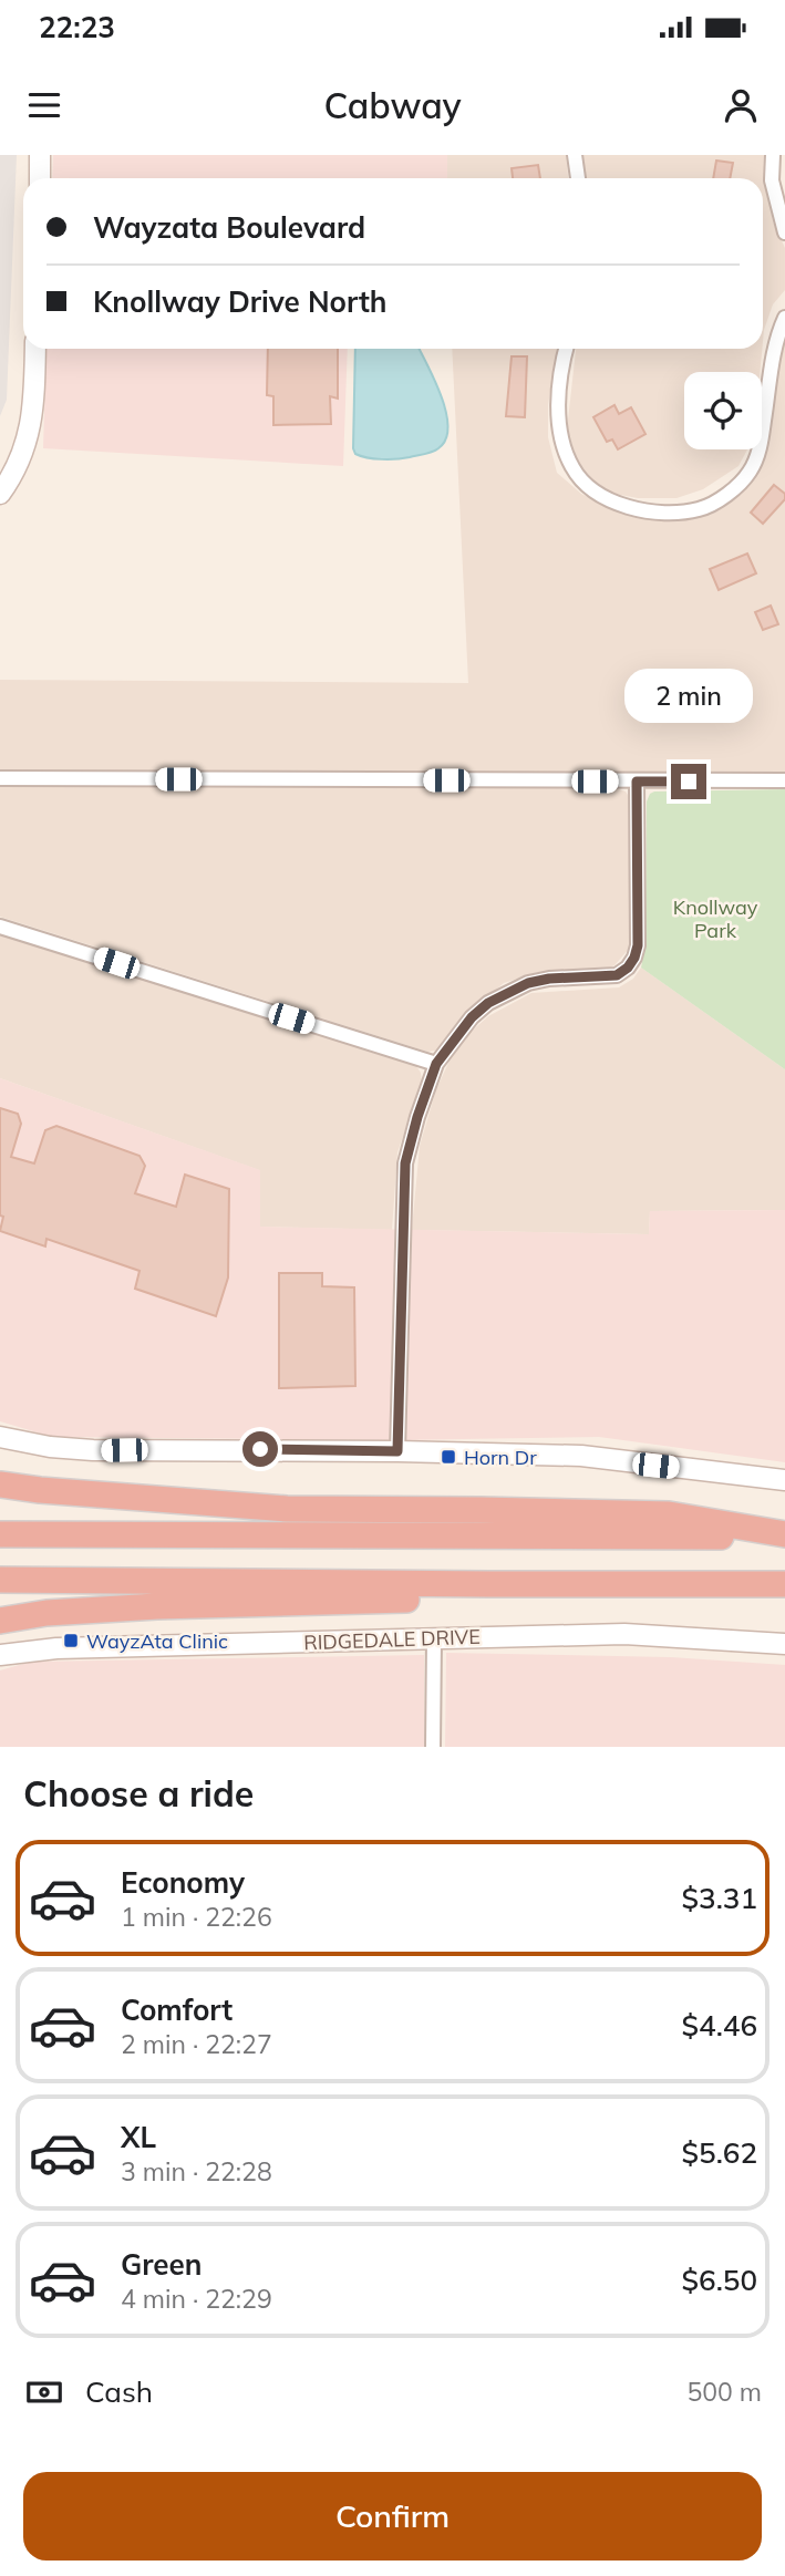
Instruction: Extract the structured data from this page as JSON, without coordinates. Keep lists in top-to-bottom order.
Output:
{
  "streets": {
    "street": ["RIDGEDALE DRIVE"]
  },
  "parks": ["Knollway Park"],
  "places": {
    "transit": ["Horn Dr", "WayzAta Clinic"]
  },
  "page": {
    "status": "22:23",
    "header": "Cabway",
    "banner": ["Wayzata Boulevard", "Knollway Drive North"],
    "bubble": "2 min",
    "heading": "Choose a ride",
    "list": [
      {
        "name": "Economy",
        "note": "1 min · 22:26",
        "value": "$3.31"
      },
      {
        "name": "Comfort",
        "note": "2 min · 22:27",
        "value": "$4.46"
      },
      {
        "name": "XL",
        "note": "3 min · 22:28",
        "value": "$5.62"
      },
      {
        "name": "Green",
        "note": "4 min · 22:29",
        "value": "$6.50"
      }
    ],
    "pay": ["Cash", "500 m"],
    "buttons": "Confirm"
  }
}
